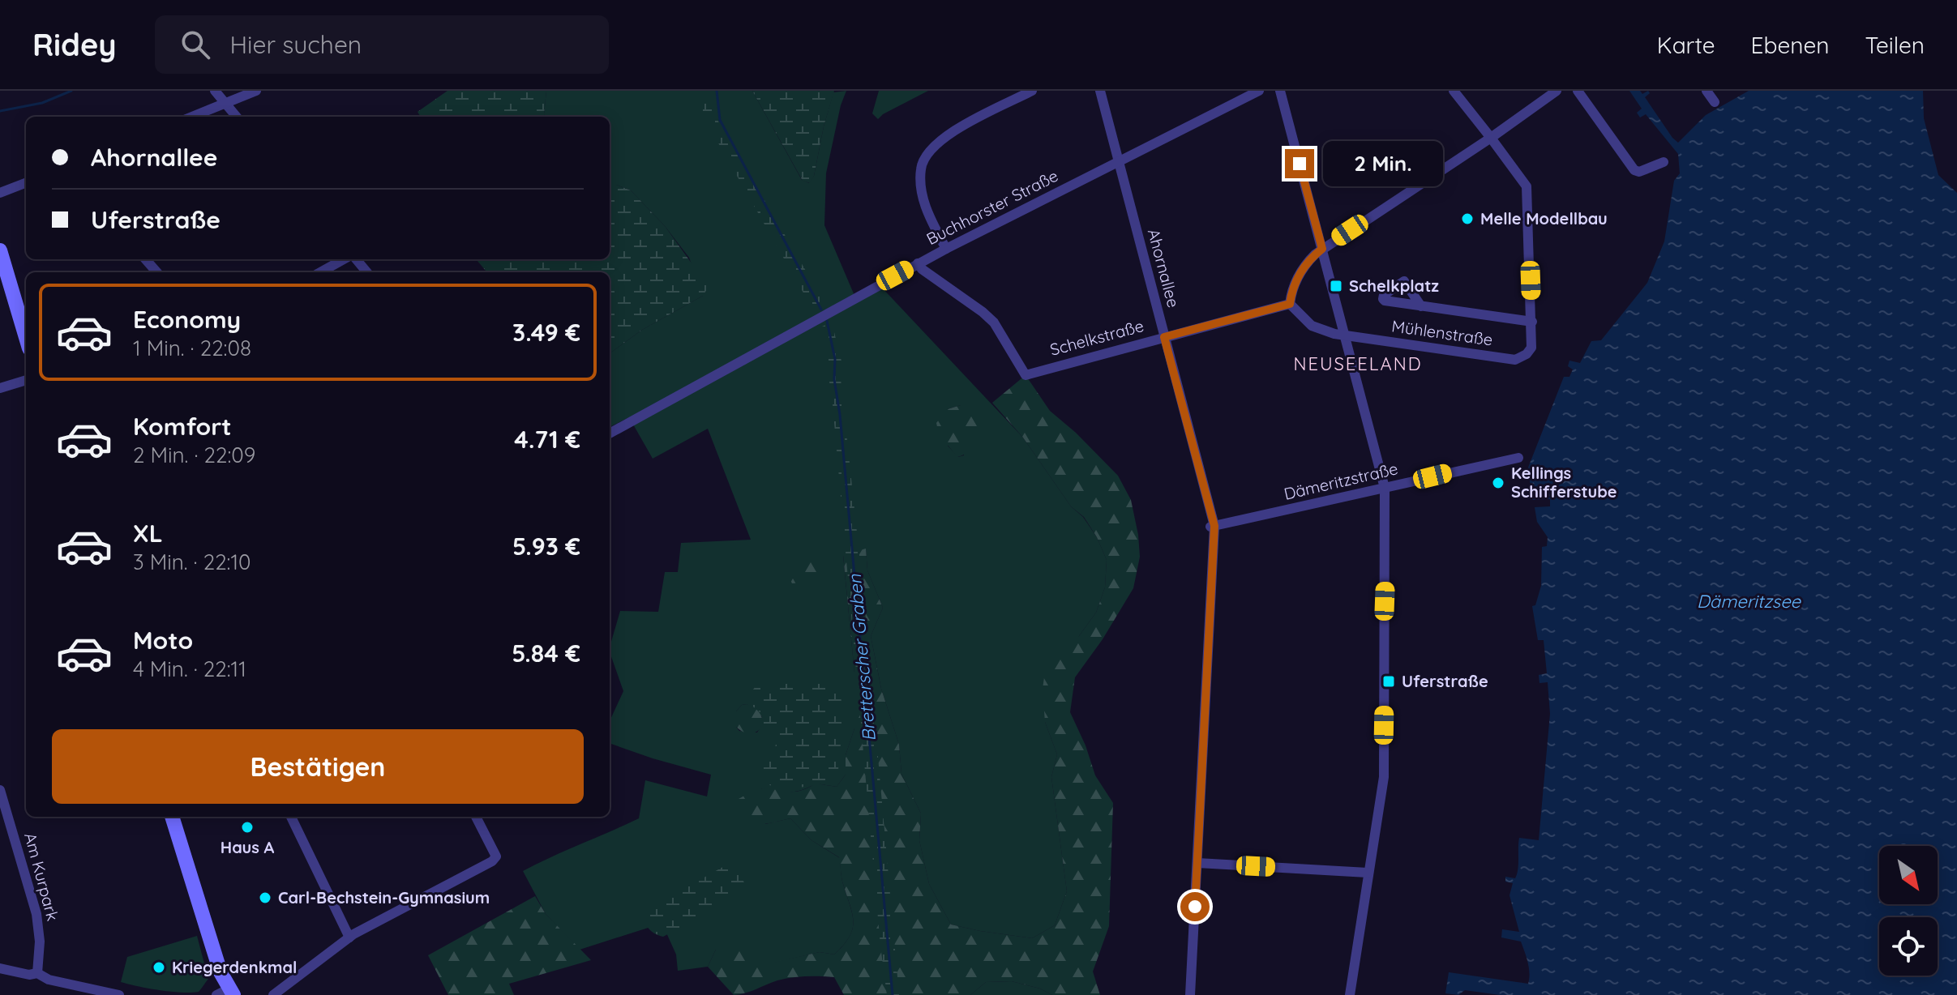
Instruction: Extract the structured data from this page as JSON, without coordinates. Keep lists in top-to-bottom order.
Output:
{
  "streets": {
    "street": [
      "Buchhorster Straße",
      "Ahornallee",
      "Mühlenstraße",
      "Schelkstraße",
      "Dämeritzstraße",
      "Am Kurpark"
    ]
  },
  "crossings": [
    ["Buchhorster Straße", "Ahornallee"],
    ["Buchhorster Straße", "Schelkstraße"],
    ["Ahornallee", "Schelkstraße"],
    ["Ahornallee", "Dämeritzstraße"]
  ],
  "districts": ["NEUSEELAND"],
  "water": ["Dämeritzsee", "Bretterscher Graben"],
  "places": {
    "other": [
      "Melle Modellbau",
      "Kellings Schifferstube",
      "Haus A",
      "Carl-Bechstein-Gymnasium",
      "Kriegerdenkmal"
    ],
    "transit": ["Schelkplatz", "Uferstraße"]
  },
  "north": "bottom right",
  "page": {
    "header": "Ridey",
    "search": "Hier suchen",
    "nav": ["Karte", "Ebenen", "Teilen"],
    "banner": ["Ahornallee", "Uferstraße"],
    "bubble": "2 Min.",
    "list": [
      {
        "name": "Economy",
        "note": "1 Min. · 22:08",
        "value": "3.49 €"
      },
      {
        "name": "Komfort",
        "note": "2 Min. · 22:09",
        "value": "4.71 €"
      },
      {
        "name": "XL",
        "note": "3 Min. · 22:10",
        "value": "5.93 €"
      },
      {
        "name": "Moto",
        "note": "4 Min. · 22:11",
        "value": "5.84 €"
      }
    ],
    "buttons": "Bestätigen"
  }
}
